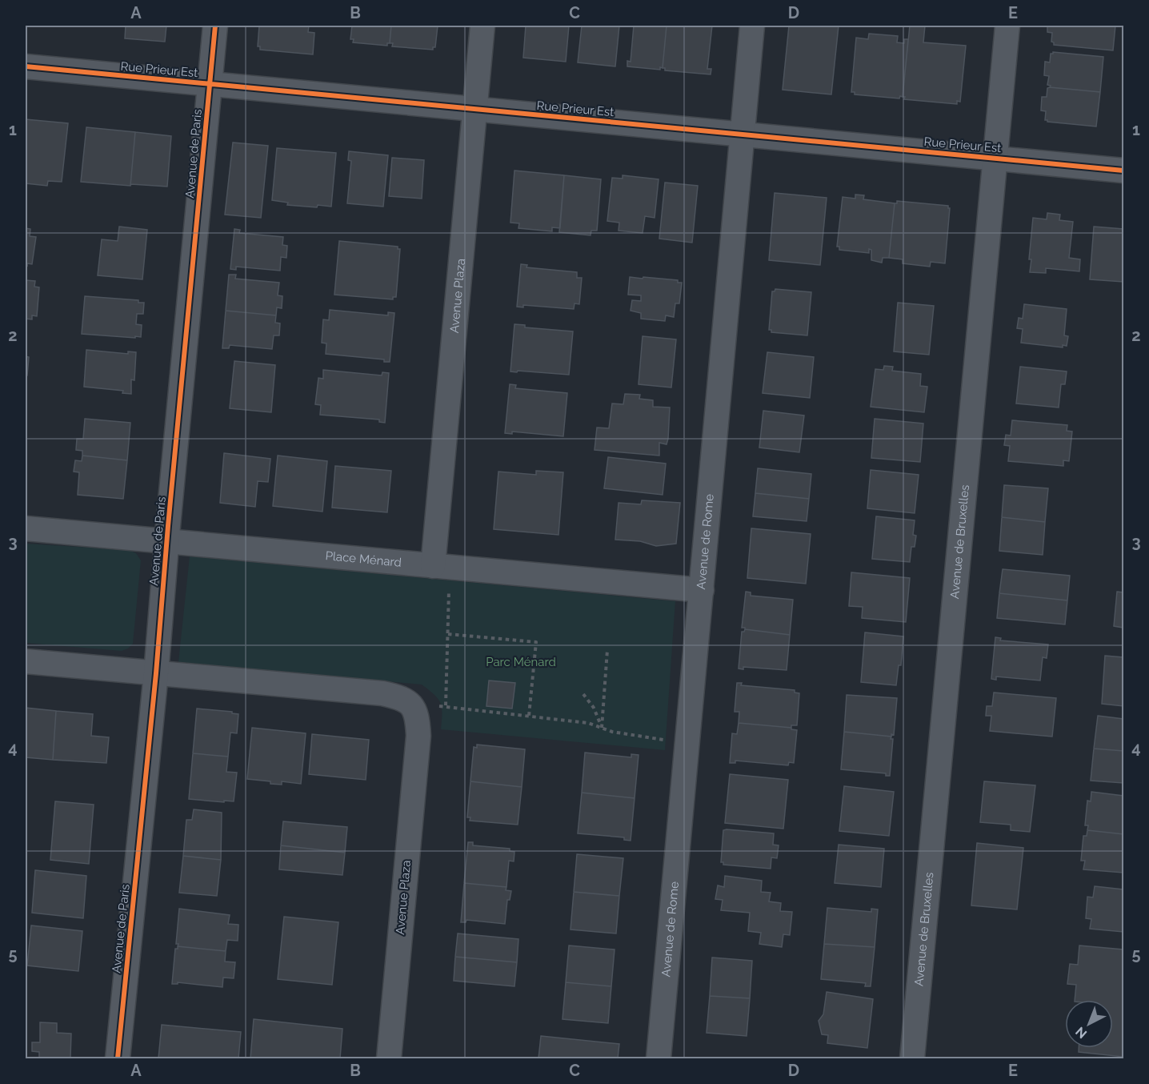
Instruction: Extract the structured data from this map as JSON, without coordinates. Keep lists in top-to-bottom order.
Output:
{
  "streets": {
    "street": [
      "Rue Prieur Est",
      "Avenue de Paris",
      "Avenue Plaza",
      "Avenue de Rome",
      "Avenue de Bruxelles",
      "Place Ménard"
    ]
  },
  "crossings": [
    ["Rue Prieur Est", "Avenue de Paris"],
    ["Rue Prieur Est", "Avenue Plaza"],
    ["Rue Prieur Est", "Avenue de Rome"],
    ["Rue Prieur Est", "Avenue de Bruxelles"],
    ["Avenue de Paris", "Place Ménard"],
    ["Avenue Plaza", "Place Ménard"],
    ["Avenue de Rome", "Place Ménard"]
  ],
  "parks": ["Parc Ménard"],
  "north": "bottom left",
  "grid": {
    "columns": [
      "A",
      "B",
      "C",
      "D",
      "E"
    ],
    "rows": [
      "1",
      "2",
      "3",
      "4",
      "5"
    ]
  }
}
